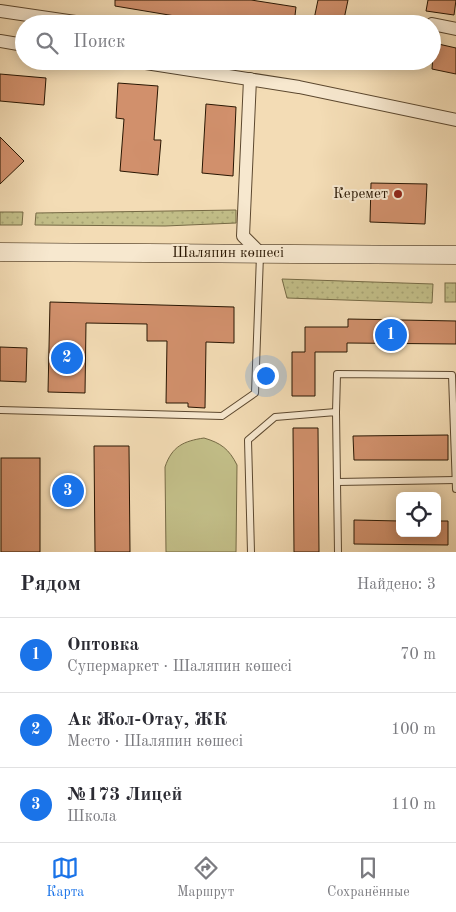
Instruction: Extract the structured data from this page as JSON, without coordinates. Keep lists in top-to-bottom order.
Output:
{
  "streets": {
    "main road": ["Шаляпин көшесі"]
  },
  "places": ["Керемет"],
  "page": {
    "search": "Поиск",
    "pins": ["1", "2", "3"],
    "heading": ["Рядом", "Найдено: 3"],
    "list": [
      {
        "mark": "1",
        "name": "Оптовка",
        "note": "Супермаркет · Шаляпин көшесі",
        "value": "70 m"
      },
      {
        "mark": "2",
        "name": "Ак Жол-Отау, ЖК",
        "note": "Место · Шаляпин көшесі",
        "value": "100 m"
      },
      {
        "mark": "3",
        "name": "№173 Лицей",
        "note": "Школа",
        "value": "110 m"
      }
    ],
    "nav": ["Карта", "Маршрут", "Сохранённые"]
  }
}
